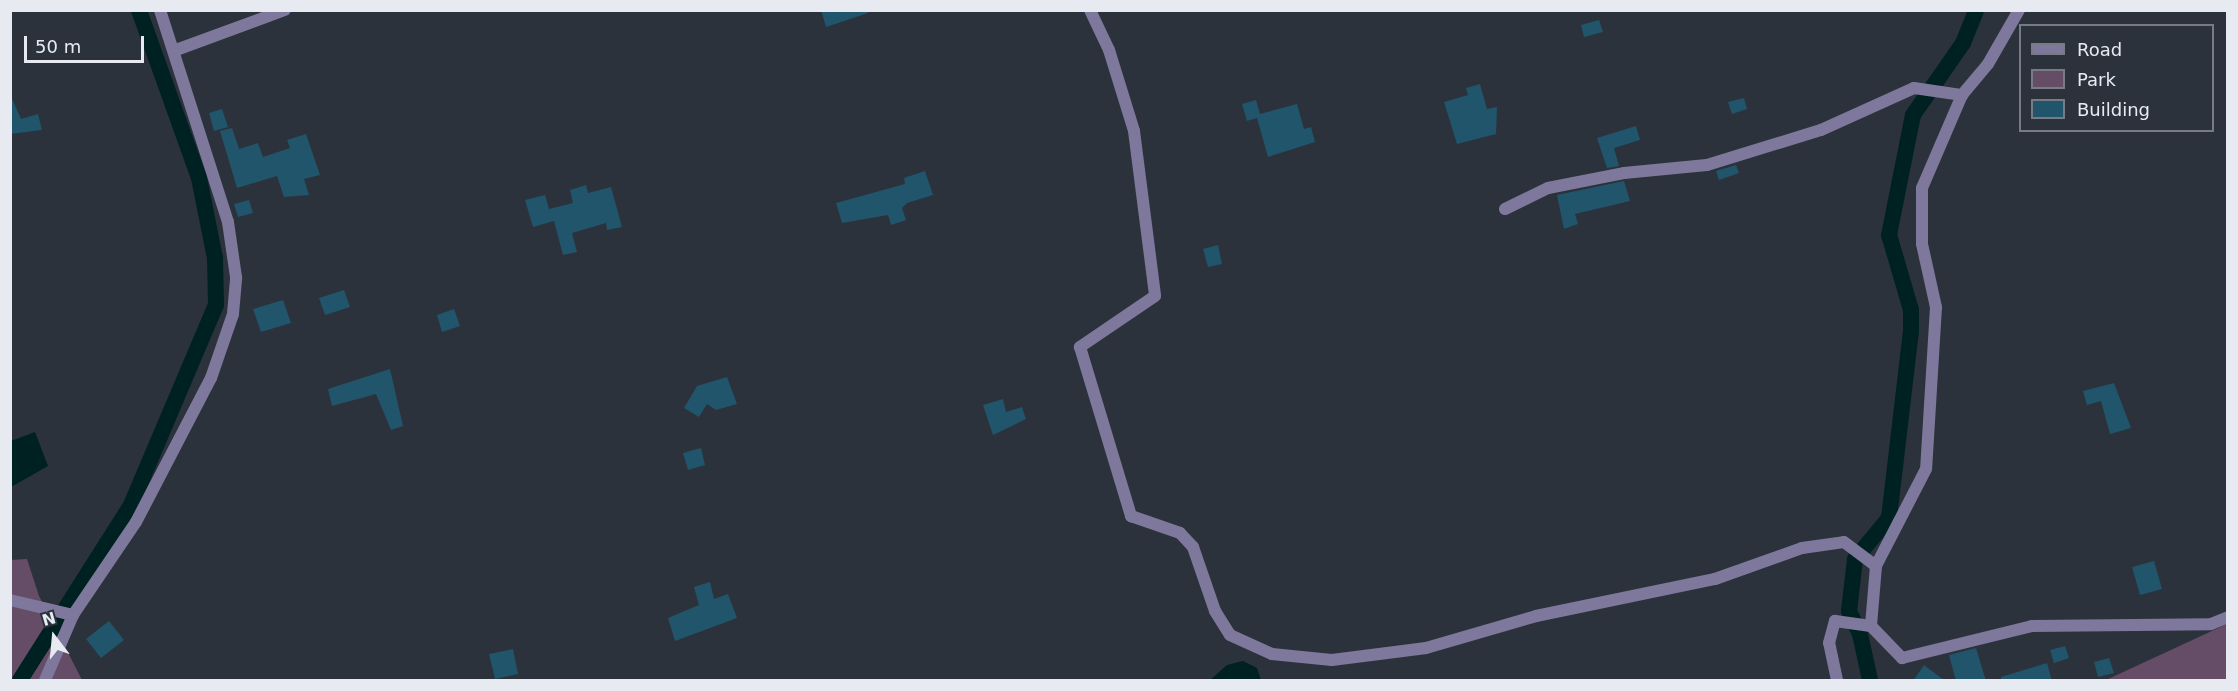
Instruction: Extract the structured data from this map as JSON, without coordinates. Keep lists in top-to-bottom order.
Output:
{
  "legend": ["Road", "Park", "Building"],
  "scale_bar": "50 m",
  "north": "top"
}
